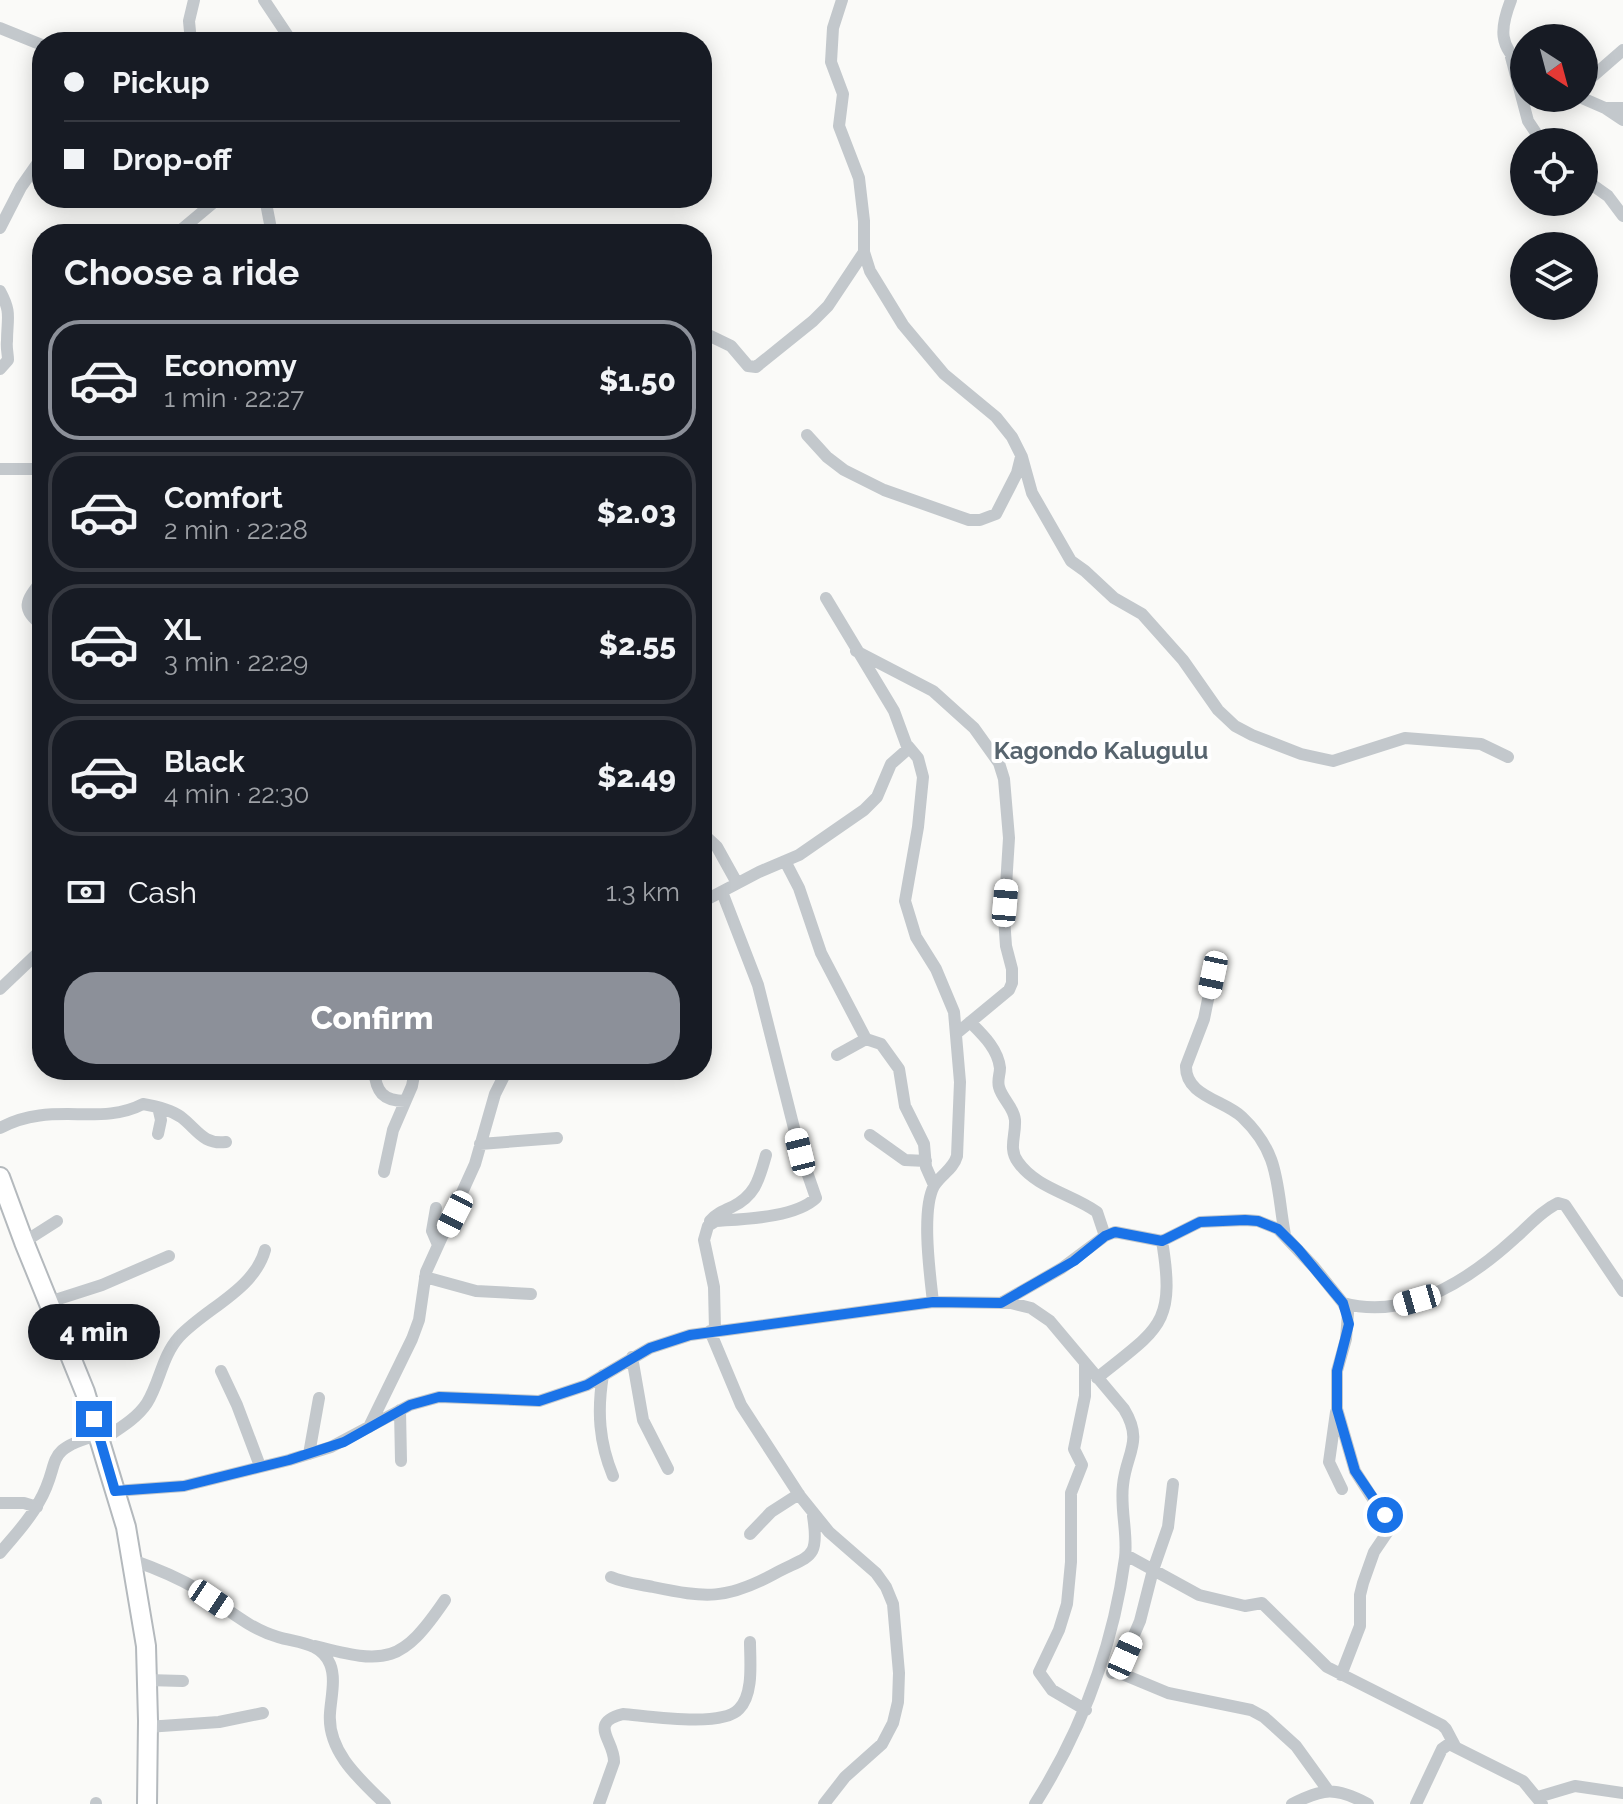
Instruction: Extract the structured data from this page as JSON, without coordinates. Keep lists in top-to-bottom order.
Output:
{
  "districts": ["Kagondo Kalugulu"],
  "north": "bottom right",
  "page": {
    "banner": ["Pickup", "Drop-off"],
    "heading": "Choose a ride",
    "list": [
      {
        "name": "Economy",
        "note": "1 min · 22:27",
        "value": "$1.50"
      },
      {
        "name": "Comfort",
        "note": "2 min · 22:28",
        "value": "$2.03"
      },
      {
        "name": "XL",
        "note": "3 min · 22:29",
        "value": "$2.55"
      },
      {
        "name": "Black",
        "note": "4 min · 22:30",
        "value": "$2.49"
      }
    ],
    "pay": ["Cash", "1.3 km"],
    "buttons": "Confirm",
    "bubble": "4 min"
  }
}
